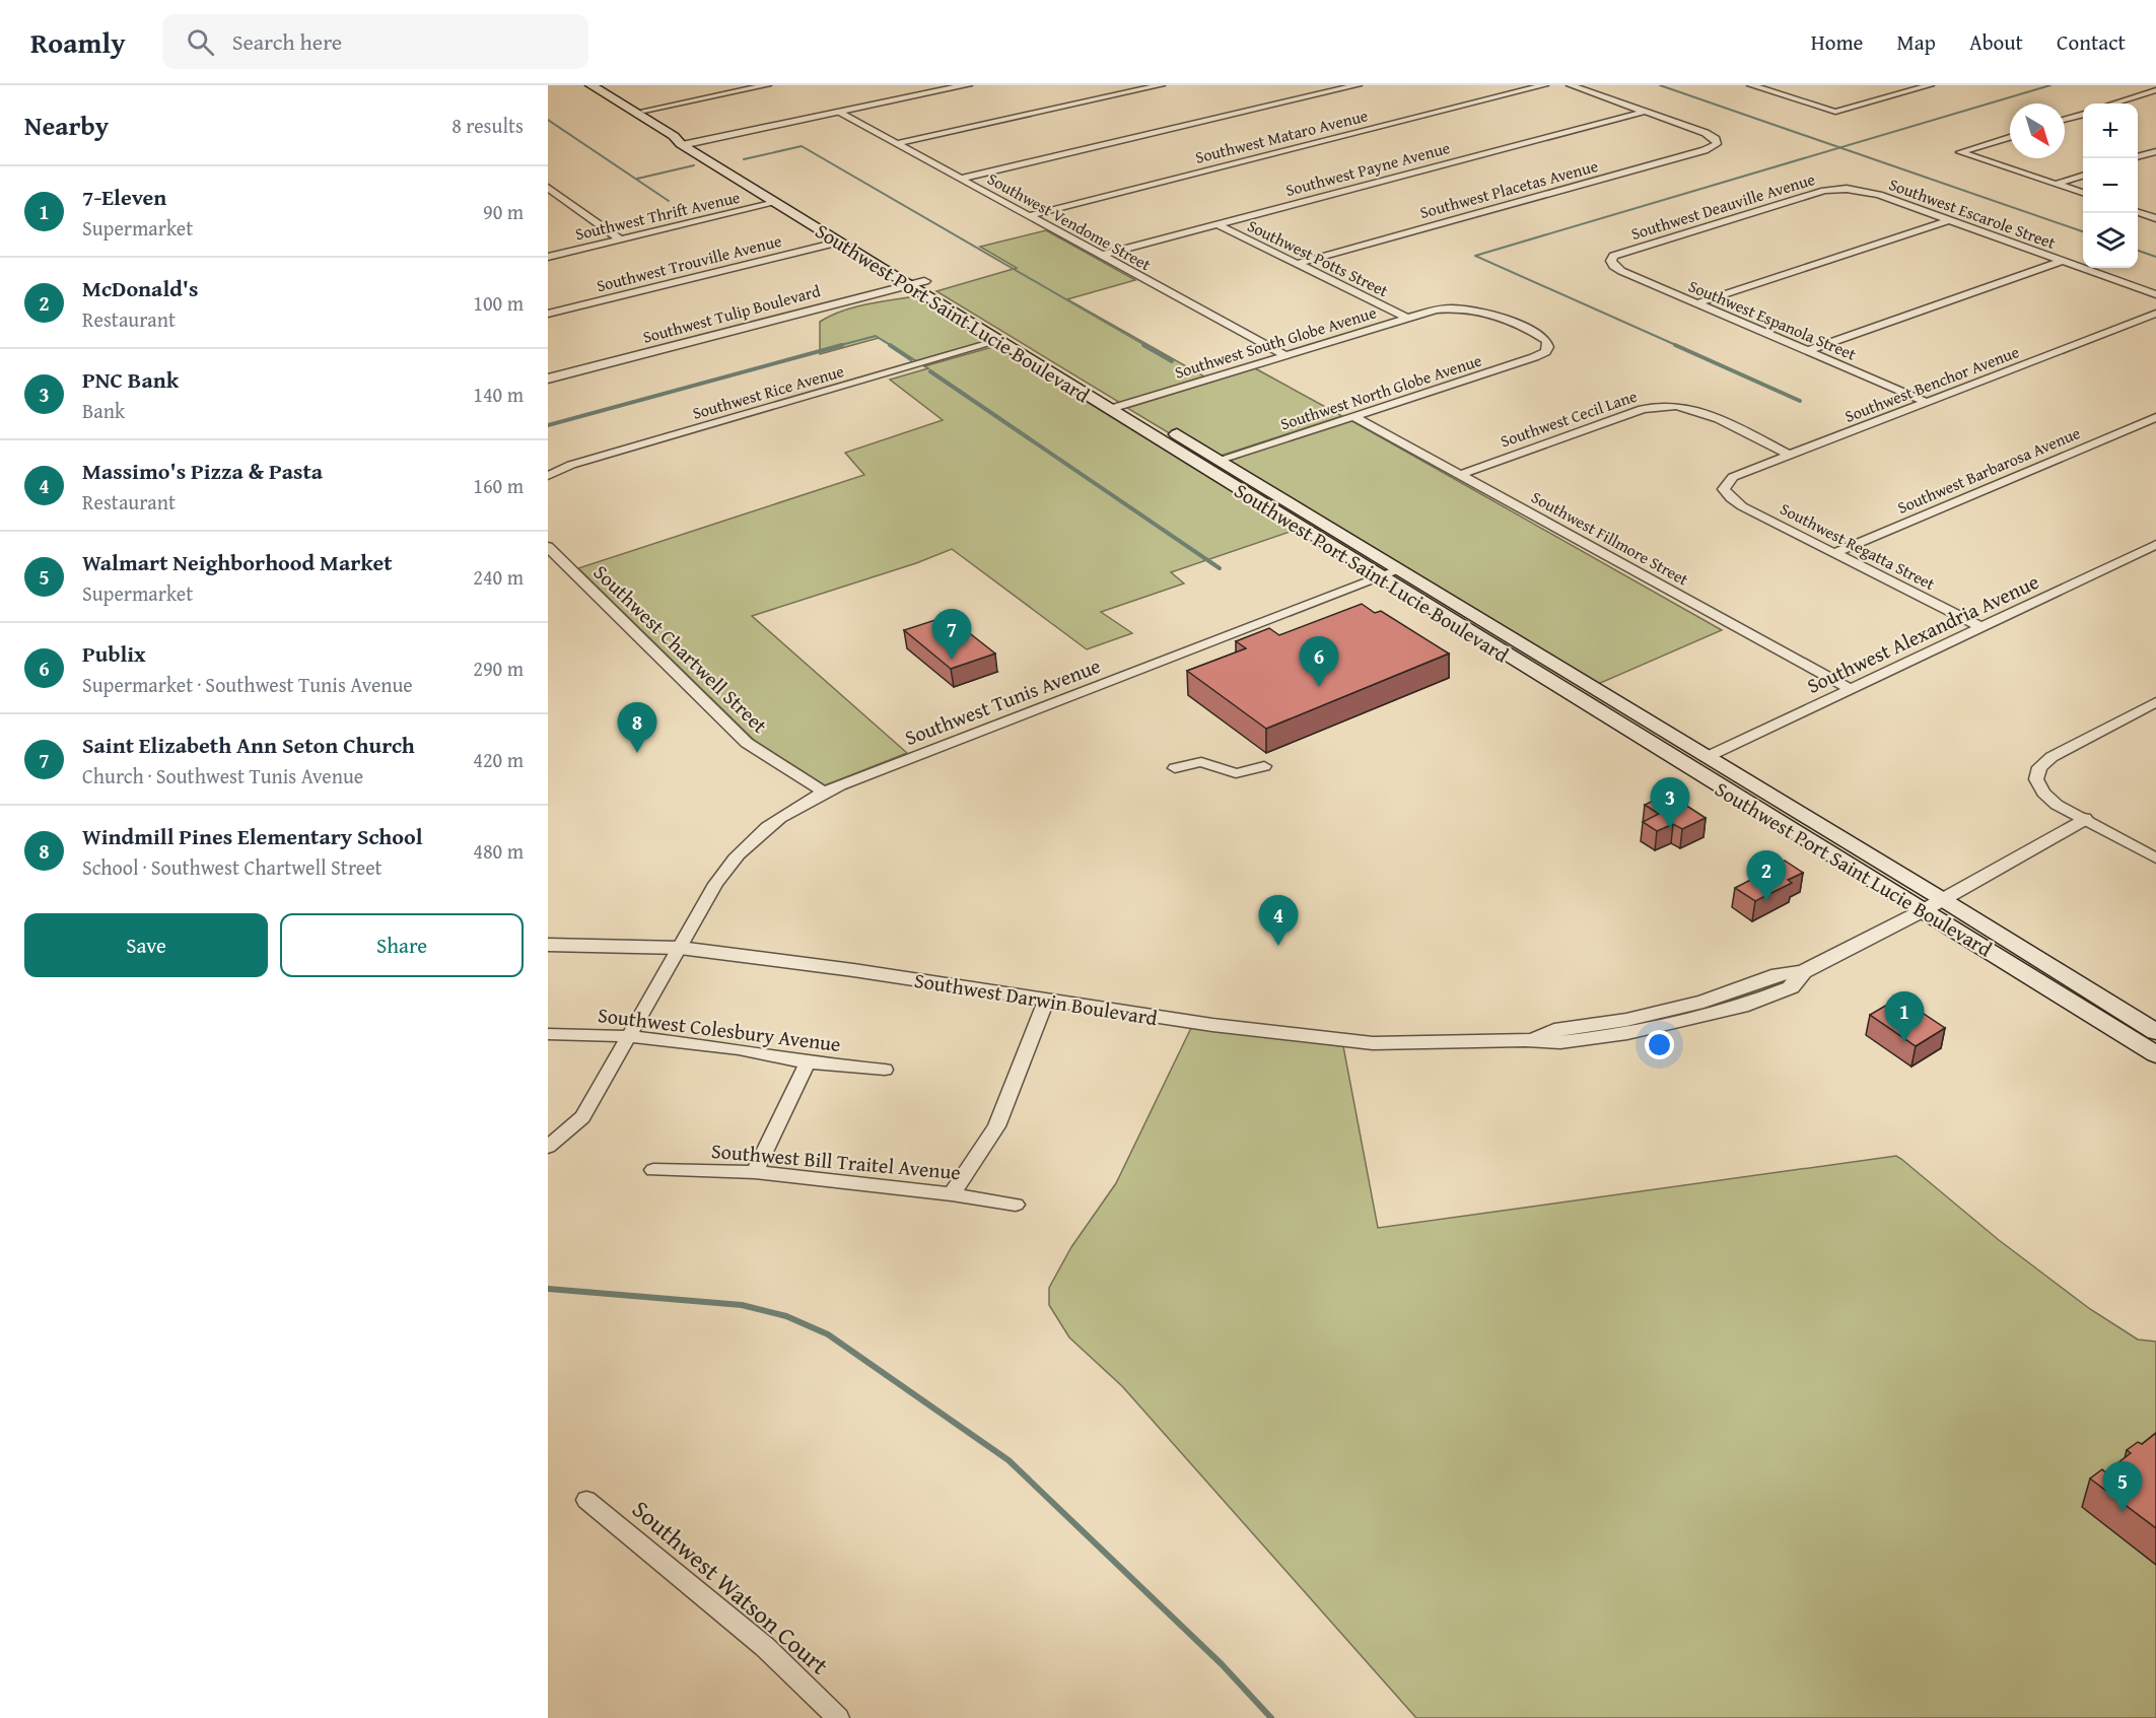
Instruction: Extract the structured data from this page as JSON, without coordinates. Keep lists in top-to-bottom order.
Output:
{
  "streets": {
    "main road": ["Southwest Port Saint Lucie Boulevard"],
    "street": [
      "Southwest Mataro Avenue",
      "Southwest Payne Avenue",
      "Southwest Placetas Avenue",
      "Southwest Deauville Avenue",
      "Southwest Escarole Street",
      "Southwest Thrift Avenue",
      "Southwest Vendome Street",
      "Southwest Potts Street",
      "Southwest Trouville Avenue",
      "Southwest Tulip Boulevard",
      "Southwest Espanola Street",
      "Southwest South Globe Avenue",
      "Southwest Benchor Avenue",
      "Southwest Rice Avenue",
      "Southwest North Globe Avenue",
      "Southwest Cecil Lane",
      "Southwest Barbarosa Avenue",
      "Southwest Fillmore Street",
      "Southwest Regatta Street",
      "Southwest Alexandria Avenue",
      "Southwest Chartwell Street",
      "Southwest Tunis Avenue",
      "Southwest Darwin Boulevard",
      "Southwest Colesbury Avenue",
      "Southwest Bill Traitel Avenue",
      "Southwest Watson Court"
    ]
  },
  "crossings": [
    ["Southwest Mataro Avenue", "Southwest Vendome Street"],
    ["Southwest Payne Avenue", "Southwest Placetas Avenue"],
    ["Southwest Payne Avenue", "Southwest Vendome Street"],
    ["Southwest Payne Avenue", "Southwest Potts Street"],
    ["Southwest Placetas Avenue", "Southwest Potts Street"],
    ["Southwest Deauville Avenue", "Southwest Escarole Street"],
    ["Southwest Deauville Avenue", "Southwest Espanola Street"],
    ["Southwest Thrift Avenue", "Southwest Port Saint Lucie Boulevard"],
    ["Southwest Vendome Street", "Southwest South Globe Avenue"],
    ["Southwest Potts Street", "Southwest South Globe Avenue"],
    ["Southwest Trouville Avenue", "Southwest Port Saint Lucie Boulevard"],
    ["Southwest Port Saint Lucie Boulevard", "Southwest Tulip Boulevard"],
    ["Southwest Port Saint Lucie Boulevard", "Southwest South Globe Avenue"],
    ["Southwest Port Saint Lucie Boulevard", "Southwest Rice Avenue"],
    ["Southwest Port Saint Lucie Boulevard", "Southwest North Globe Avenue"],
    ["Southwest Port Saint Lucie Boulevard", "Southwest Alexandria Avenue"],
    ["Southwest Port Saint Lucie Boulevard", "Southwest Tunis Avenue"],
    ["Southwest Port Saint Lucie Boulevard", "Southwest Darwin Boulevard"],
    ["Southwest Espanola Street", "Southwest Benchor Avenue"],
    ["Southwest South Globe Avenue", "Southwest North Globe Avenue"],
    ["Southwest Benchor Avenue", "Southwest Cecil Lane"],
    ["Southwest Benchor Avenue", "Southwest Regatta Street"],
    ["Southwest North Globe Avenue", "Southwest Fillmore Street"],
    ["Southwest Cecil Lane", "Southwest Fillmore Street"],
    ["Southwest Barbarosa Avenue", "Southwest Regatta Street"],
    ["Southwest Fillmore Street", "Southwest Alexandria Avenue"],
    ["Southwest Regatta Street", "Southwest Alexandria Avenue"],
    ["Southwest Chartwell Street", "Southwest Tunis Avenue"],
    ["Southwest Tunis Avenue", "Southwest Darwin Boulevard"],
    ["Southwest Tunis Avenue", "Southwest Colesbury Avenue"]
  ],
  "north": "bottom right",
  "page": {
    "header": "Roamly",
    "search": "Search here",
    "nav": [
      "Home",
      "Map",
      "About",
      "Contact"
    ],
    "heading": ["Nearby", "8 results"],
    "map_buttons": ["+", "−"],
    "list": [
      {
        "mark": "1",
        "name": "7-Eleven",
        "note": "Supermarket",
        "value": "90 m"
      },
      {
        "mark": "2",
        "name": "McDonald's",
        "note": "Restaurant",
        "value": "100 m"
      },
      {
        "mark": "3",
        "name": "PNC Bank",
        "note": "Bank",
        "value": "140 m"
      },
      {
        "mark": "4",
        "name": "Massimo's Pizza & Pasta",
        "note": "Restaurant",
        "value": "160 m"
      },
      {
        "mark": "5",
        "name": "Walmart Neighborhood Market",
        "note": "Supermarket",
        "value": "240 m"
      },
      {
        "mark": "6",
        "name": "Publix",
        "note": "Supermarket · Southwest Tunis Avenue",
        "value": "290 m"
      },
      {
        "mark": "7",
        "name": "Saint Elizabeth Ann Seton Church",
        "note": "Church · Southwest Tunis Avenue",
        "value": "420 m"
      },
      {
        "mark": "8",
        "name": "Windmill Pines Elementary School",
        "note": "School · Southwest Chartwell Street",
        "value": "480 m"
      }
    ],
    "pins": [
      "7",
      "6",
      "8",
      "3",
      "2",
      "4",
      "1",
      "5"
    ],
    "buttons": ["Save", "Share"]
  }
}
